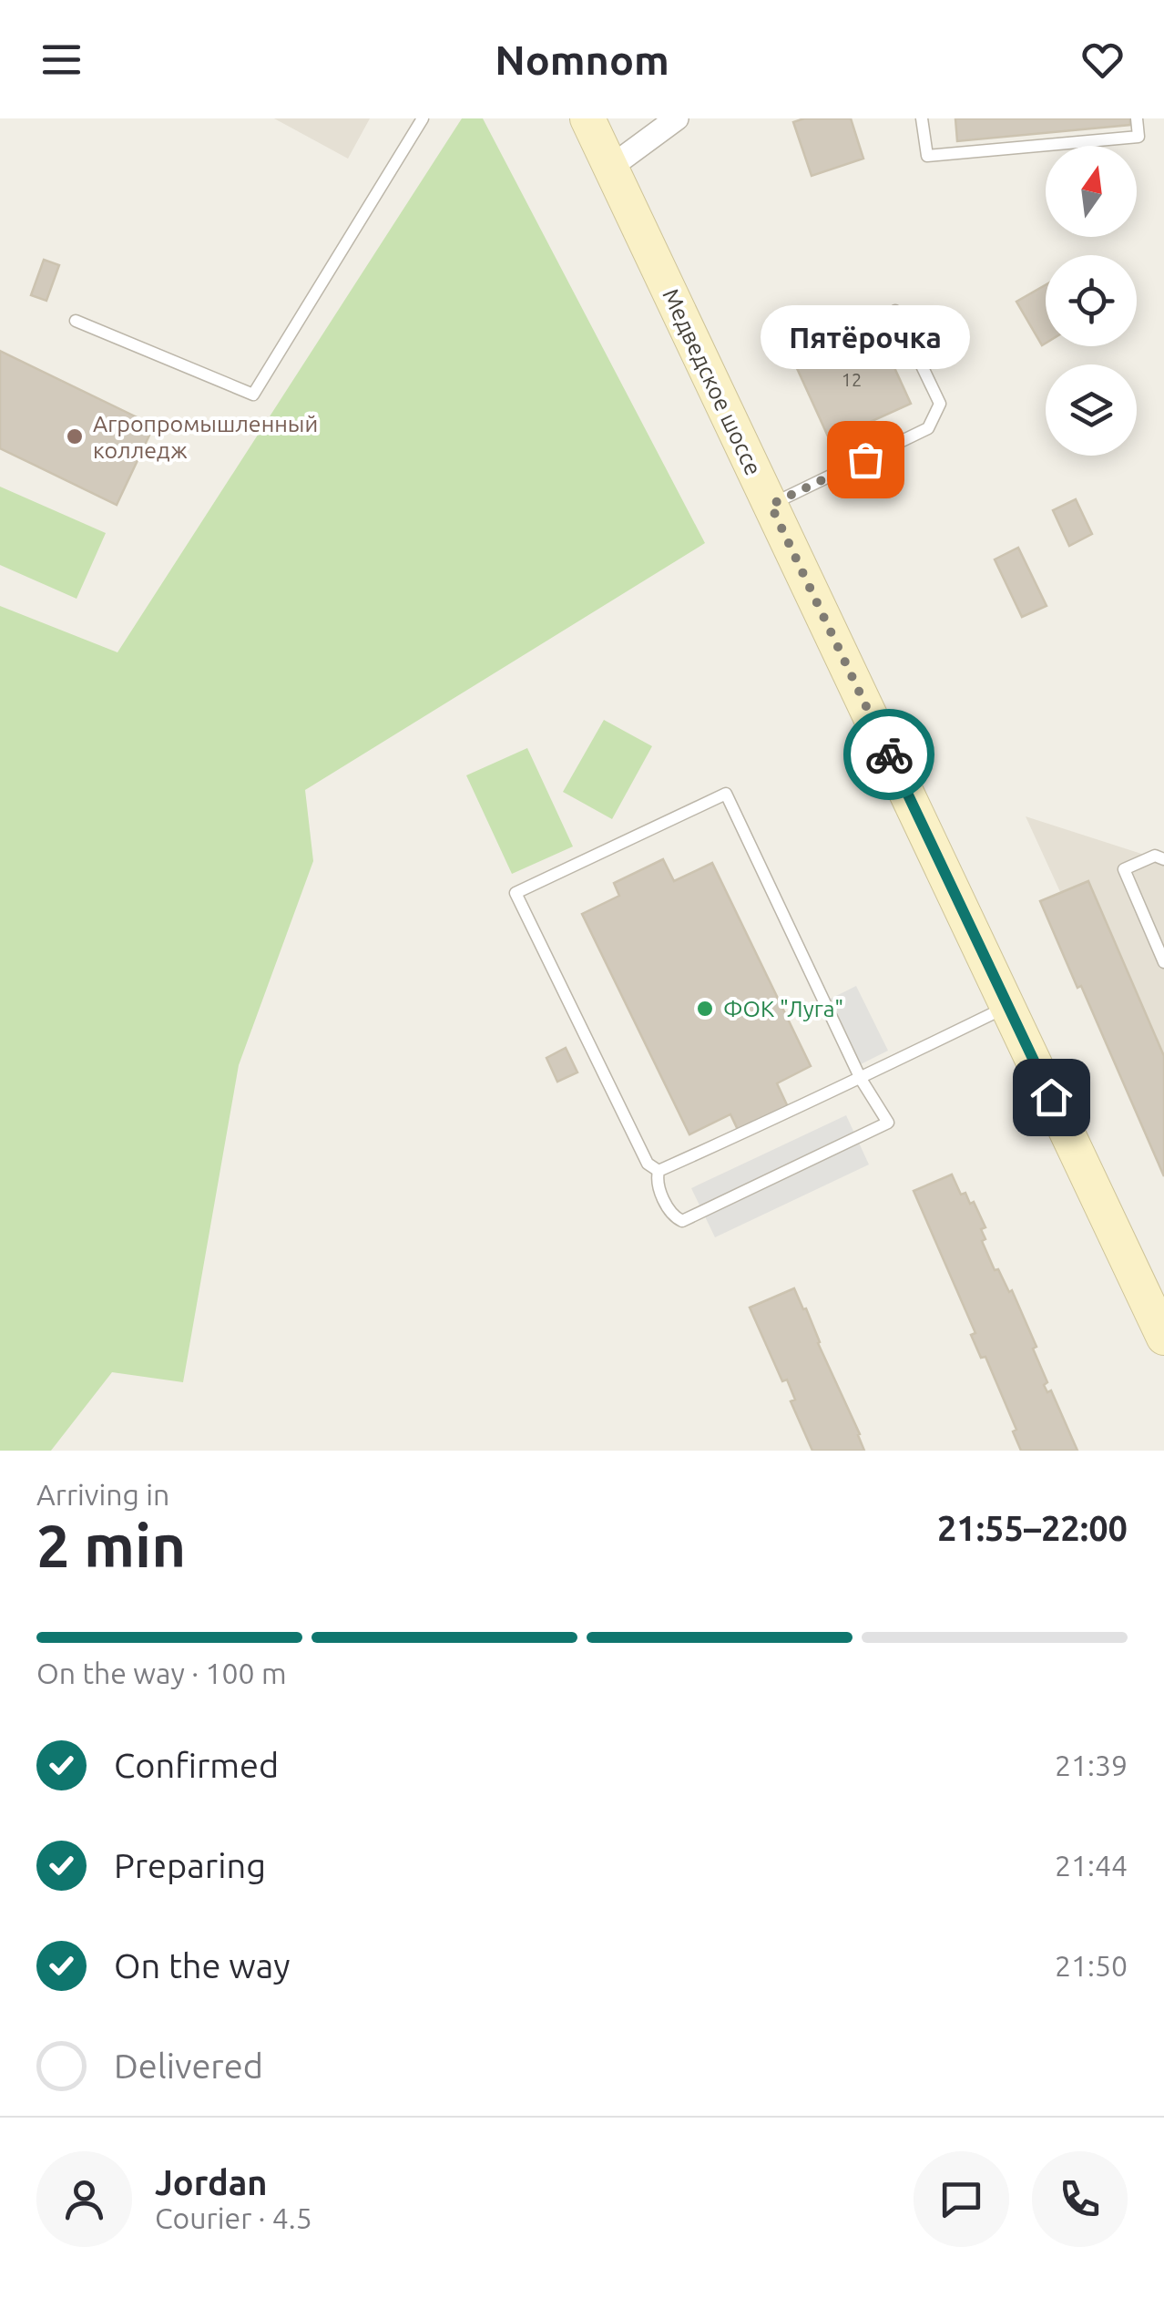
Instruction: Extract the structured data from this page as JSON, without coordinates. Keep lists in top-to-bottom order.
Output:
{
  "streets": {
    "main road": ["Медведское шоссе"]
  },
  "places": ["Агропромышленный колледж", "Пятёрочка", "ФОК \"Луга\""],
  "house_numbers": ["12"],
  "north": "top",
  "page": {
    "header": "Nomnom",
    "bubble": "Пятёрочка",
    "heading": ["2 min", "Arriving in", "21:55–22:00"],
    "panel": ["Jordan", "Courier · 4.5"],
    "bar": "On the way · 100 m",
    "list": [
      ["Confirmed", "21:39"],
      ["Preparing", "21:44"],
      ["On the way", "21:50"],
      "Delivered"
    ]
  }
}
